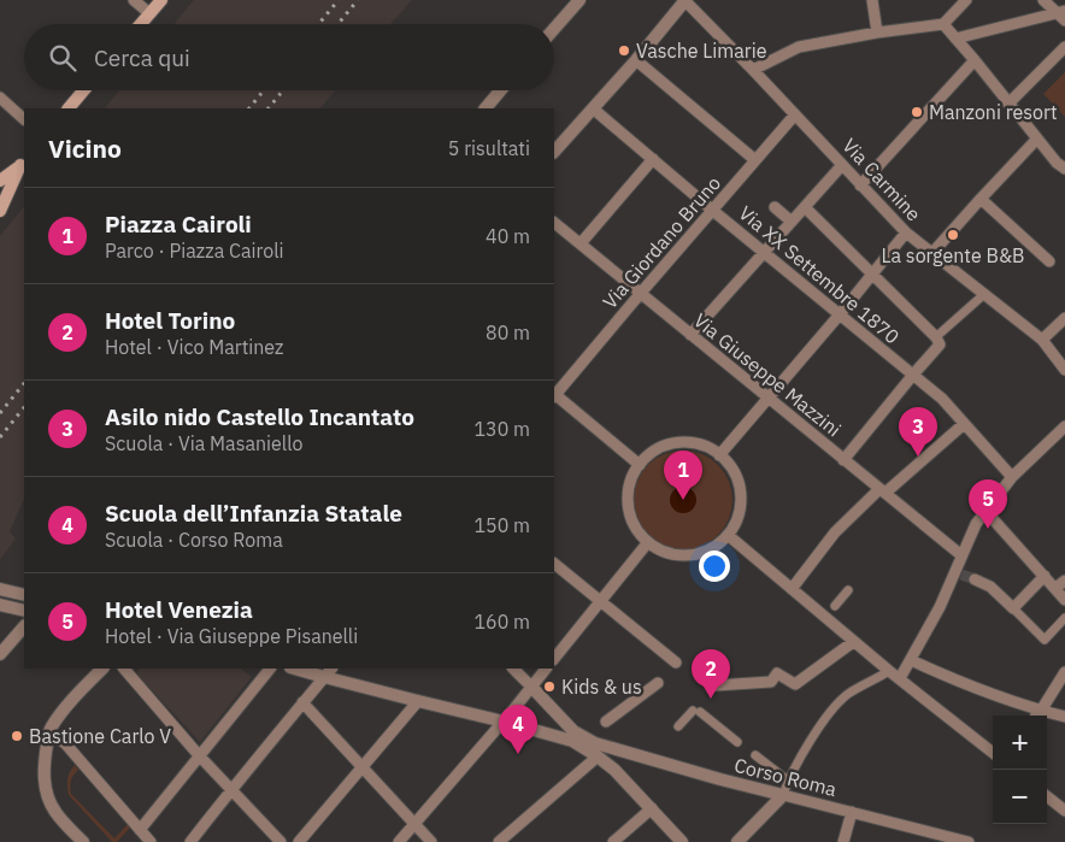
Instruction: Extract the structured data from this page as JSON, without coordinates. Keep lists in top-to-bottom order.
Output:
{
  "streets": {
    "street": [
      "Via Carmine",
      "Via Giordano Bruno",
      "Via XX Settembre 1870",
      "Via Giuseppe Mazzini",
      "Corso Roma"
    ]
  },
  "crossings": [
    ["Via Carmine", "Via Giordano Bruno"],
    ["Via Giordano Bruno", "Via XX Settembre 1870"],
    ["Via Giordano Bruno", "Via Giuseppe Mazzini"]
  ],
  "places": [
    "Vasche Limarie",
    "Manzoni resort",
    "La sorgente B&B",
    "Kids & us",
    "Bastione Carlo V"
  ],
  "page": {
    "search": "Cerca qui",
    "heading": ["Vicino", "5 risultati"],
    "list": [
      {
        "mark": "1",
        "name": "Piazza Cairoli",
        "note": "Parco · Piazza Cairoli",
        "value": "40 m"
      },
      {
        "mark": "2",
        "name": "Hotel Torino",
        "note": "Hotel · Vico Martinez",
        "value": "80 m"
      },
      {
        "mark": "3",
        "name": "Asilo nido Castello Incantato",
        "note": "Scuola · Via Masaniello",
        "value": "130 m"
      },
      {
        "mark": "4",
        "name": "Scuola dell’Infanzia Statale",
        "note": "Scuola · Corso Roma",
        "value": "150 m"
      },
      {
        "mark": "5",
        "name": "Hotel Venezia",
        "note": "Hotel · Via Giuseppe Pisanelli",
        "value": "160 m"
      }
    ],
    "pins": [
      "3",
      "1",
      "5",
      "2",
      "4"
    ],
    "map_buttons": ["+", "−"]
  }
}
